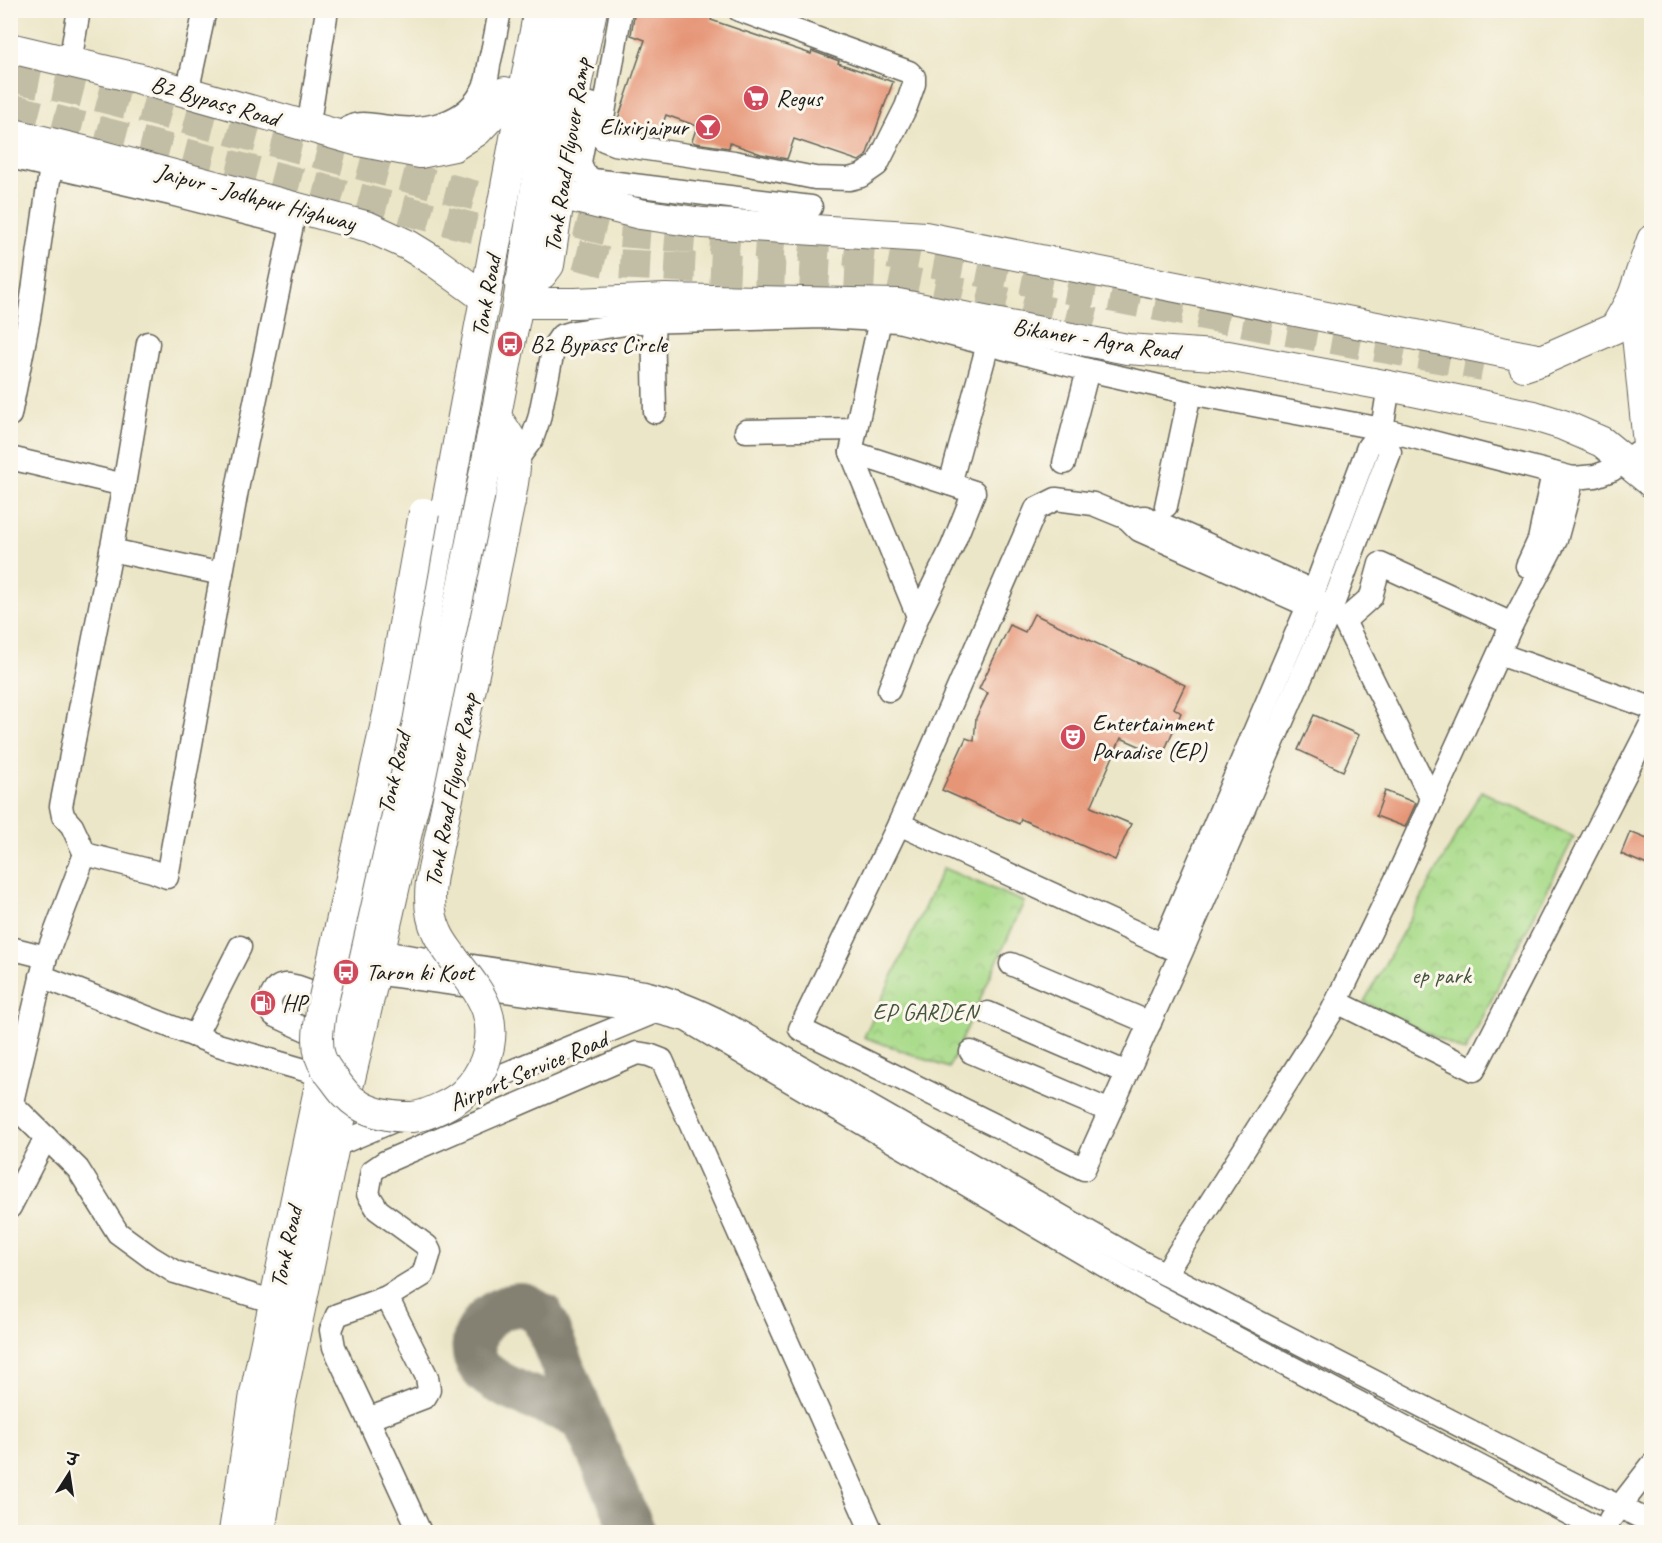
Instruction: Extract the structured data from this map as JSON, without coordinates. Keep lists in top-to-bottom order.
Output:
{
  "streets": {
    "main road": [
      "B2 Bypass Road",
      "Tonk Road Flyover Ramp",
      "Jaipur - Jodhpur Highway",
      "Tonk Road",
      "Bikaner - Agra Road"
    ],
    "street": ["Airport Service Road"]
  },
  "crossings": [
    ["Tonk Road Flyover Ramp", "Tonk Road"],
    ["Tonk Road Flyover Ramp", "Bikaner - Agra Road"],
    ["Jaipur - Jodhpur Highway", "Tonk Road"],
    ["Tonk Road", "Bikaner - Agra Road"]
  ],
  "parks": ["ep park", "EP GARDEN"],
  "places": {
    "supermarket": ["Regus"],
    "bar": ["Elixirjaipur"],
    "bus stop": ["B2 Bypass Circle", "Taron ki Koot"],
    "theatre": ["Entertainment Paradise (EP)"],
    "fuel station": ["HP"]
  },
  "north": "top"
}
